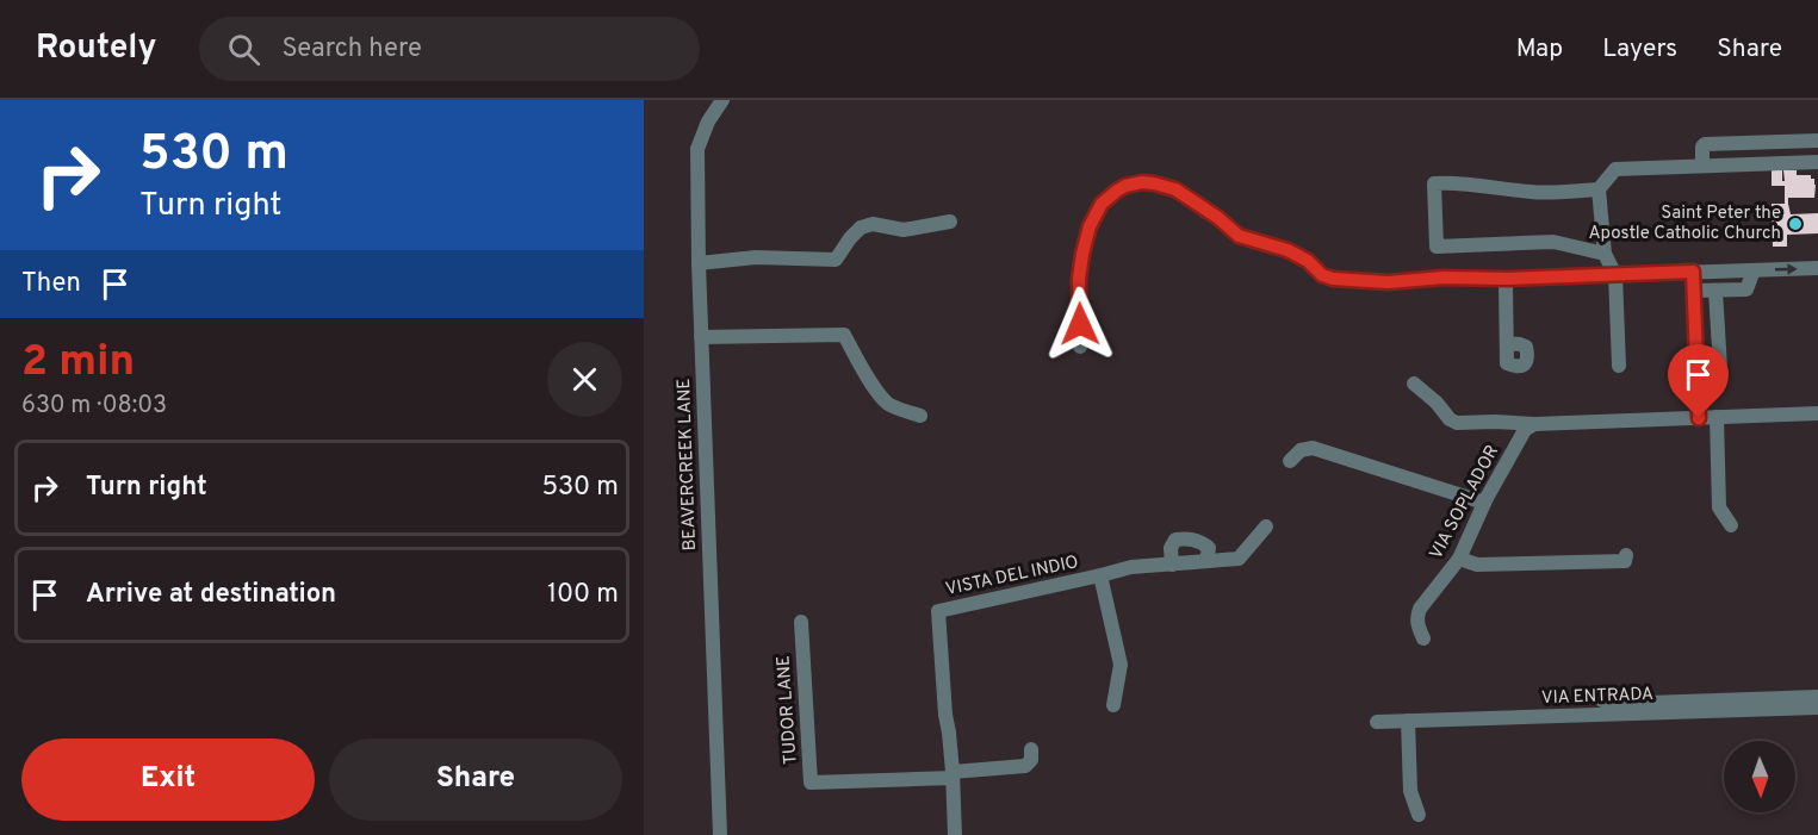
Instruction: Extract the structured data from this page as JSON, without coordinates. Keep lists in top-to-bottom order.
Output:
{
  "streets": {
    "street": [
      "BEAVERCREEK LANE",
      "VIA SOPLADOR",
      "VISTA DEL INDIO",
      "VIA ENTRADA",
      "TUDOR LANE"
    ]
  },
  "crossings": [
    ["VISTA DEL INDIO", "TUDOR LANE"]
  ],
  "places": ["Saint Peter the Apostle Catholic Church"],
  "north": "bottom",
  "page": {
    "header": "Routely",
    "search": "Search here",
    "nav": ["Map", "Layers", "Share"],
    "turn": ["530 m", "Turn right"],
    "then": "Then",
    "heading": ["2 min", "630 m · 08:03"],
    "list": [
      {
        "name": "Turn right",
        "value": "530 m"
      },
      {
        "name": "Arrive at destination",
        "value": "100 m"
      }
    ],
    "buttons": ["Exit", "Share"]
  }
}
